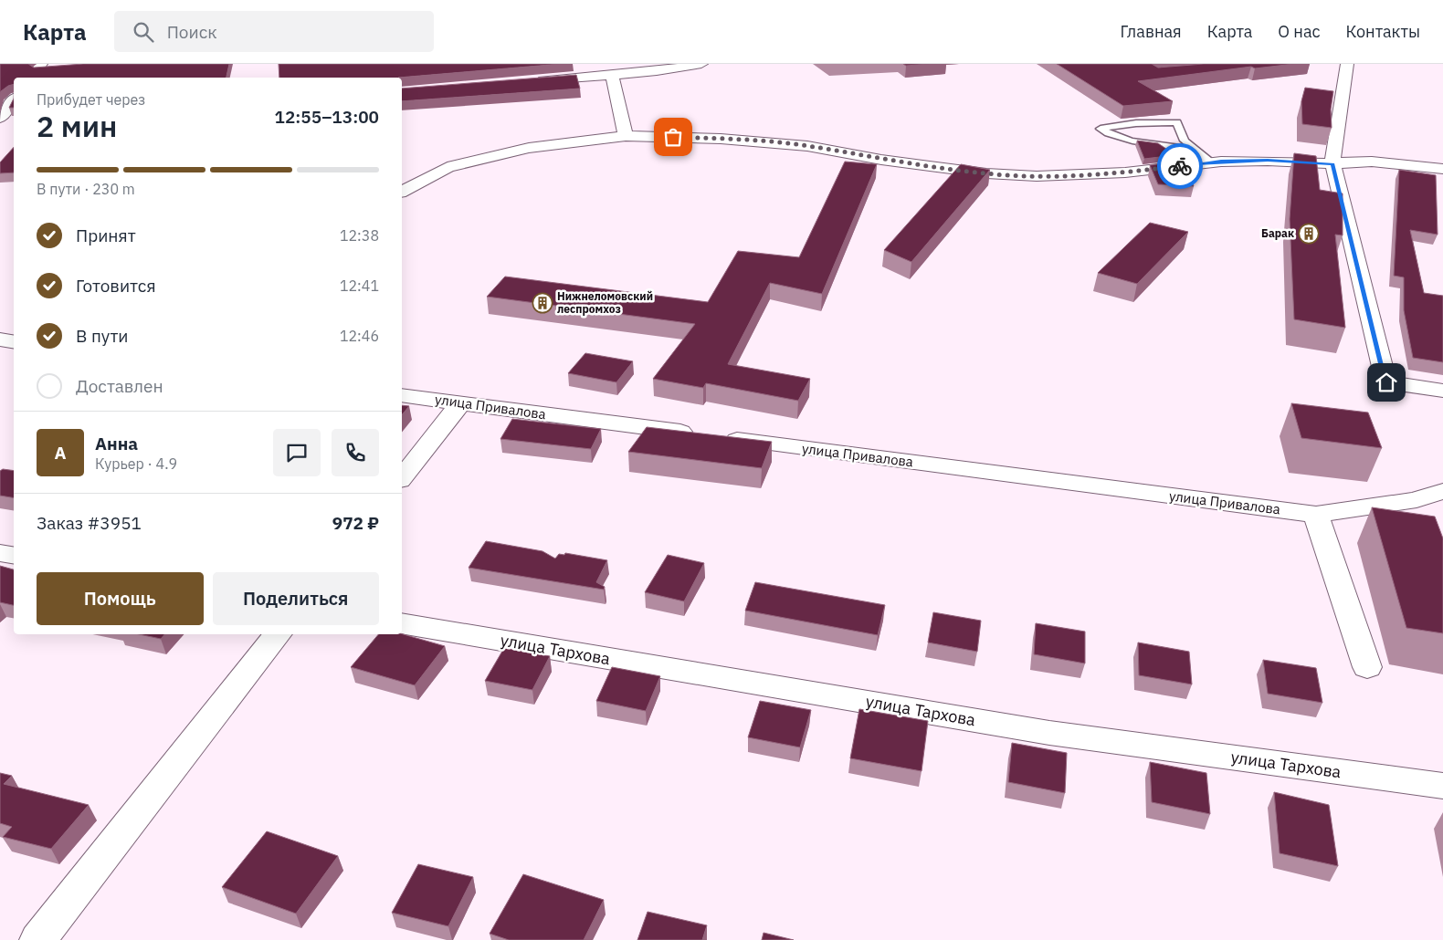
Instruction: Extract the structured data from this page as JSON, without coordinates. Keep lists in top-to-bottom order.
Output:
{
  "streets": {
    "street": ["улица Привалова", "улица Тархова"]
  },
  "places": {
    "building": ["Барак", "Нижнеломовский леспромхоз"]
  },
  "page": {
    "header": "Карта",
    "search": "Поиск",
    "nav": [
      "Главная",
      "Карта",
      "О нас",
      "Контакты"
    ],
    "heading": ["2 мин", "Прибудет через", "12:55–13:00"],
    "panel": [
      "Анна",
      "Курьер · 4.9",
      "Заказ #3951",
      "972 ₽"
    ],
    "bar": "В пути · 230 m",
    "list": [
      ["Принят", "12:38"],
      ["Готовится", "12:41"],
      ["В пути", "12:46"],
      "Доставлен"
    ],
    "round": "А",
    "buttons": ["Помощь", "Поделиться"]
  }
}
